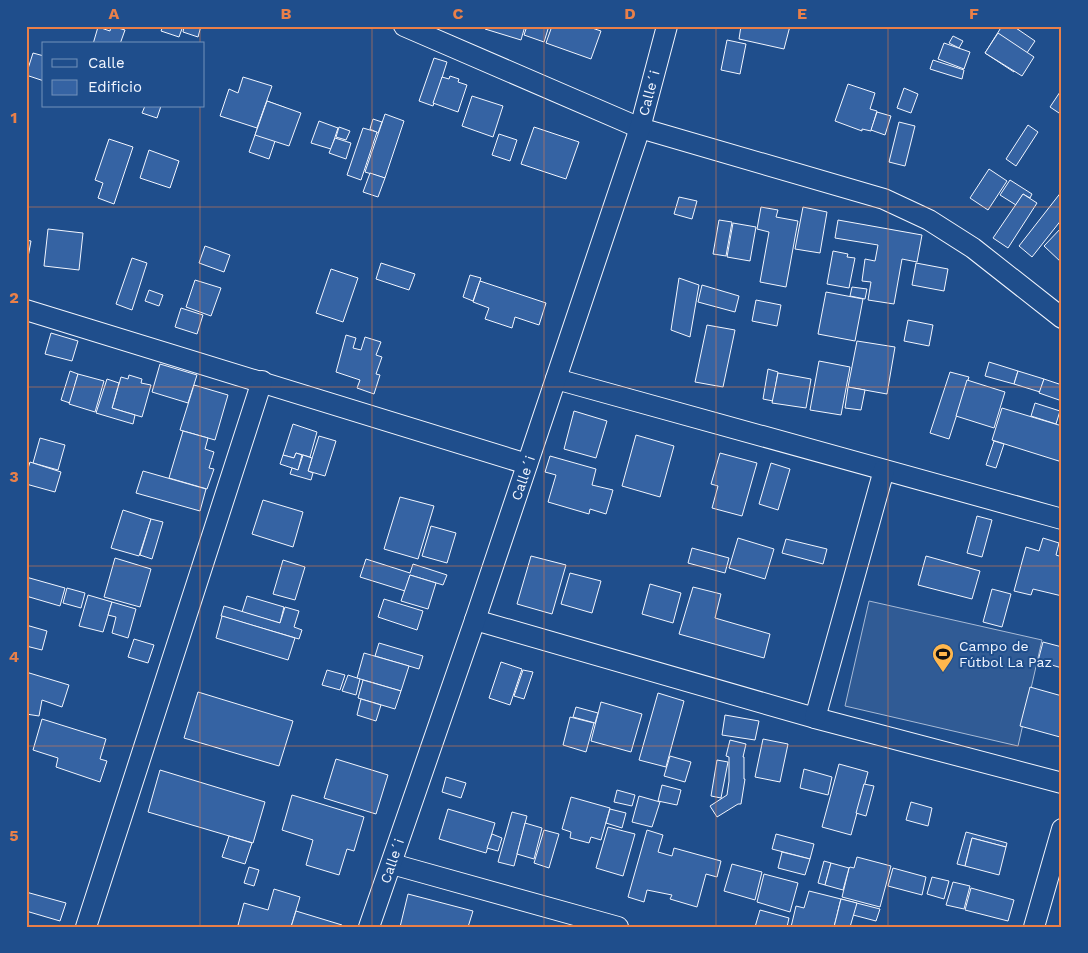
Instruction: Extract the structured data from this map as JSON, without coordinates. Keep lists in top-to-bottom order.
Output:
{
  "streets": {
    "street": ["Calle´i"]
  },
  "places": {
    "sports": ["Campo de Fútbol La Paz"]
  },
  "legend": ["Calle", "Edificio"],
  "grid": {
    "columns": [
      "A",
      "B",
      "C",
      "D",
      "E",
      "F"
    ],
    "rows": [
      "1",
      "2",
      "3",
      "4",
      "5"
    ]
  }
}
